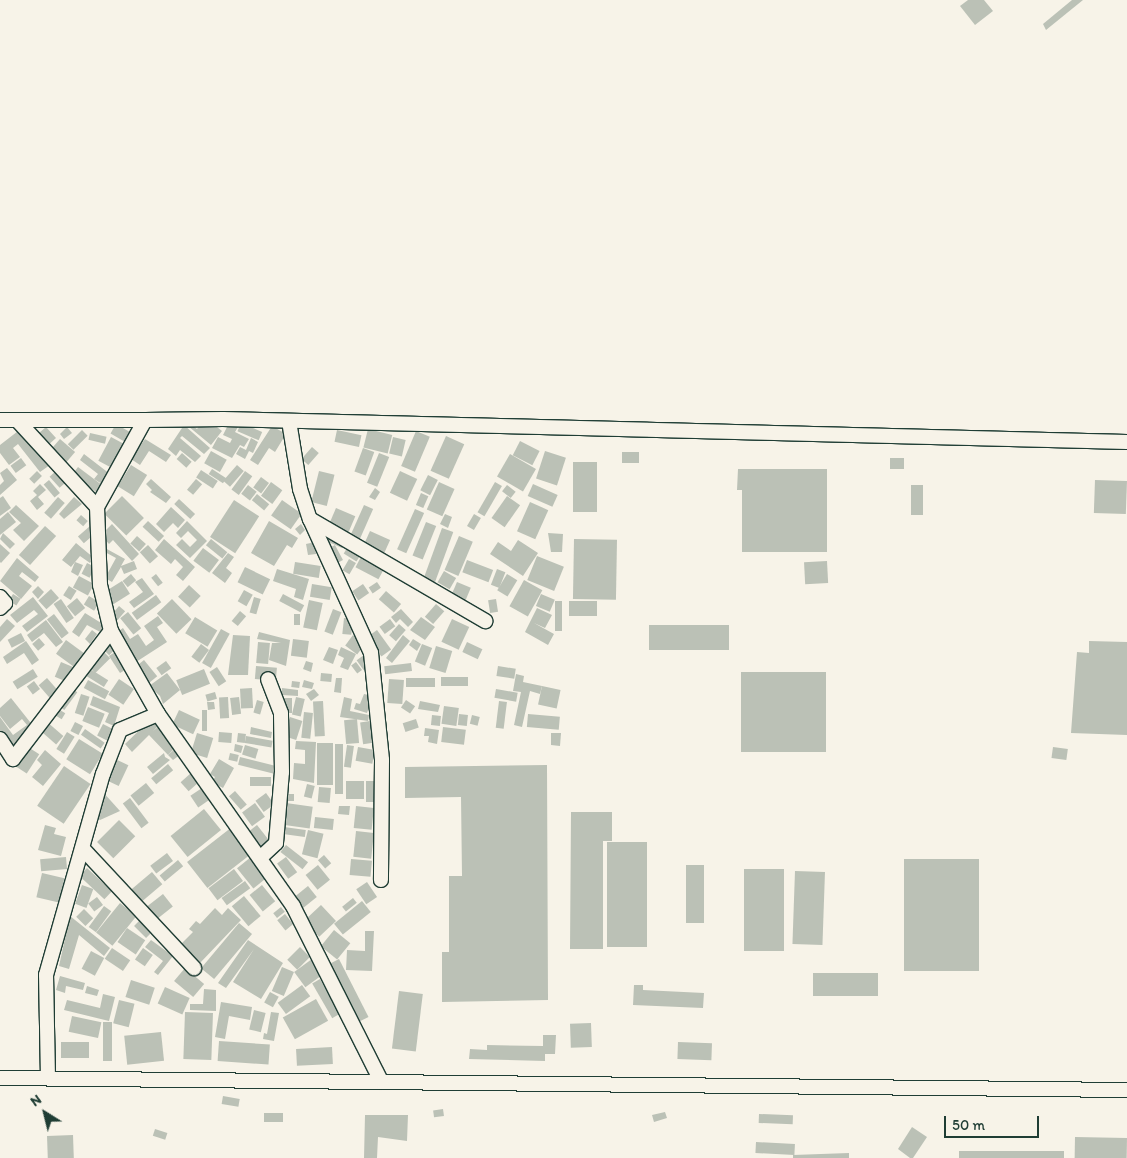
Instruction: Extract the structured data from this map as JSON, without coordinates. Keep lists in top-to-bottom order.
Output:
{
  "scale_bar": "50 m",
  "north": "top left"
}
